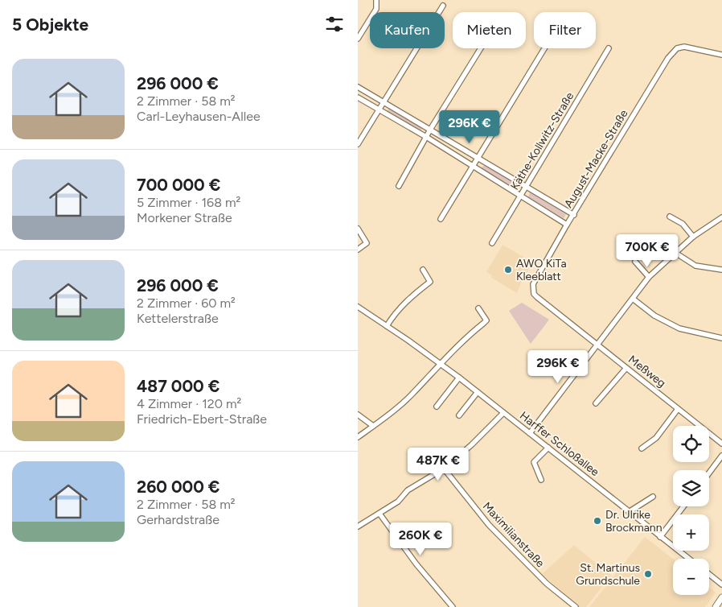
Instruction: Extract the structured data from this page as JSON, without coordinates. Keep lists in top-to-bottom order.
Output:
{
  "streets": {
    "street": [
      "Käthe-Kollwitz-Straße",
      "August-Macke-Straße",
      "Meßweg",
      "Harffer Schloßallee",
      "Maximilianstraße"
    ]
  },
  "crossings": [
    ["August-Macke-Straße", "Meßweg"]
  ],
  "places": ["AWO KiTa Kleeblatt", "Dr. Ulrike Brockmann", "St. Martinus Grundschule"],
  "page": {
    "heading": "5 Objekte",
    "chip": ["Kaufen", "Mieten", "Filter"],
    "list": [
      {
        "name": "296 000 €",
        "note": "2 Zimmer · 58 m² · Carl-Leyhausen-Allee"
      },
      {
        "name": "700 000 €",
        "note": "5 Zimmer · 168 m² · Morkener Straße"
      },
      {
        "name": "296 000 €",
        "note": "2 Zimmer · 60 m² · Kettelerstraße"
      },
      {
        "name": "487 000 €",
        "note": "4 Zimmer · 120 m² · Friedrich-Ebert-Straße"
      },
      {
        "name": "260 000 €",
        "note": "2 Zimmer · 58 m² · Gerhardstraße"
      }
    ],
    "price": [
      "296K €",
      "700K €",
      "296K €",
      "487K €",
      "260K €"
    ],
    "map_buttons": ["+", "−"]
  }
}
